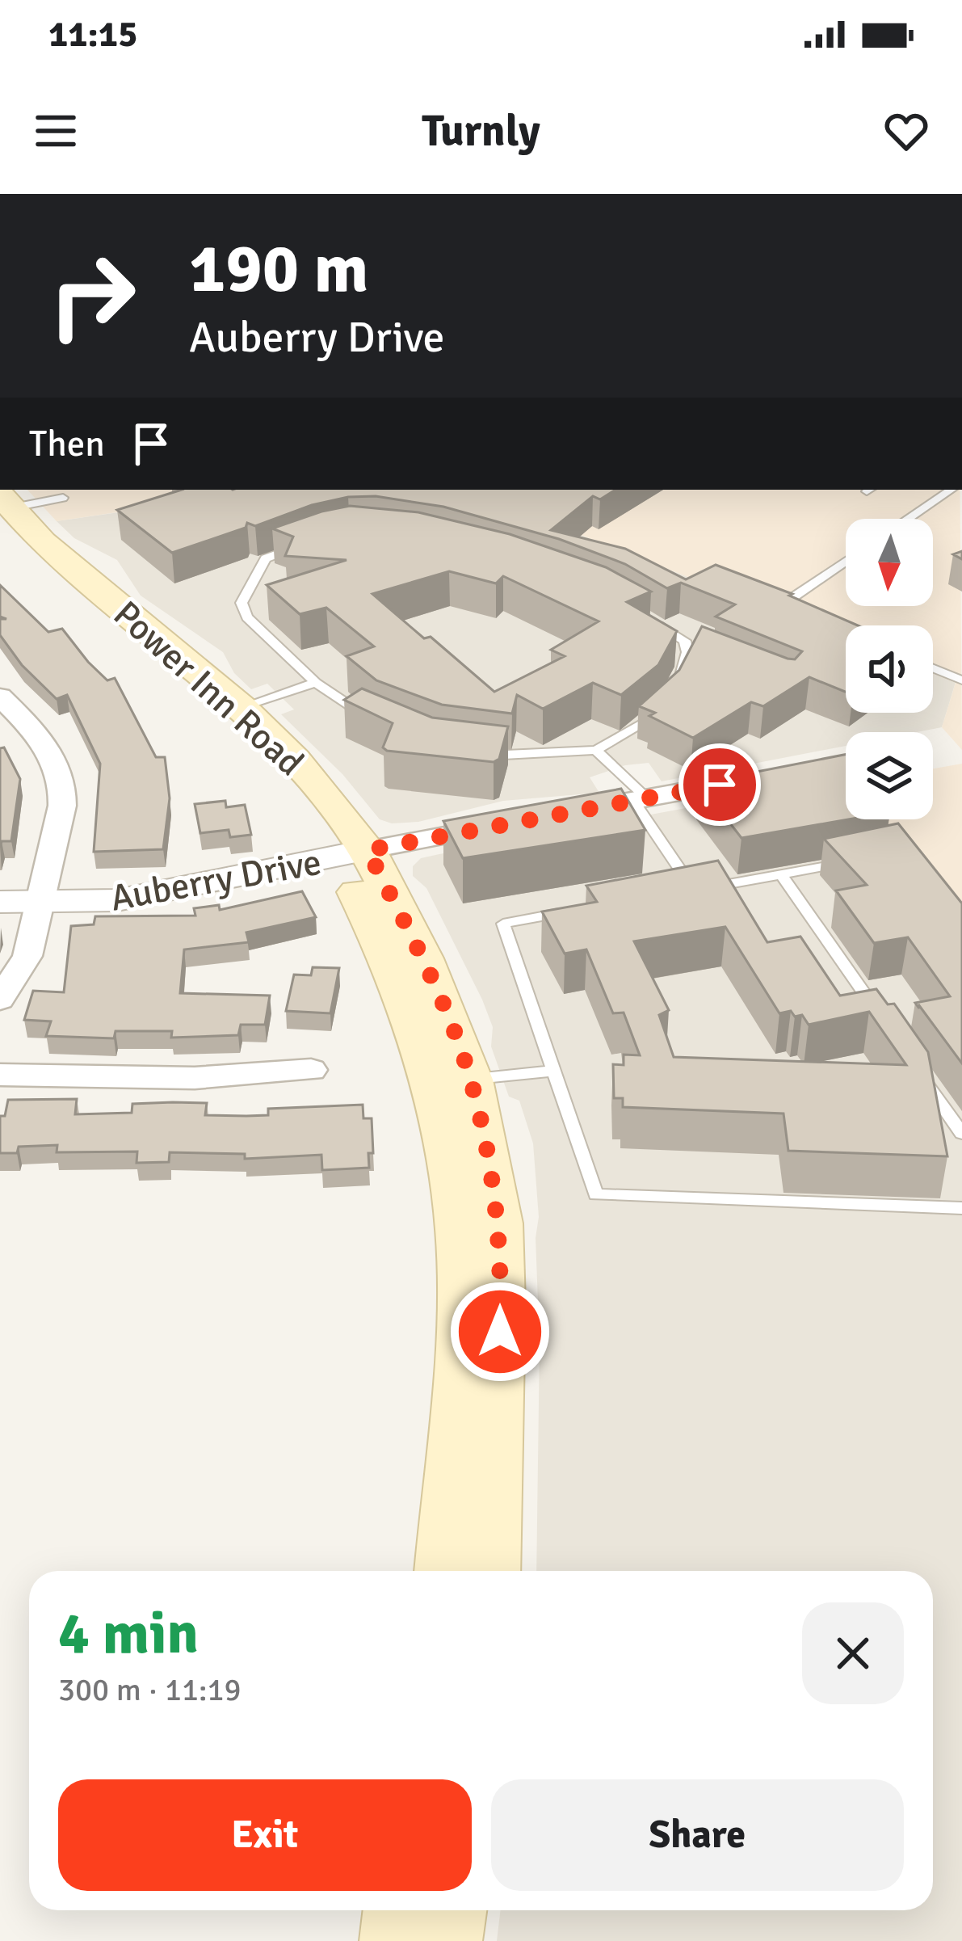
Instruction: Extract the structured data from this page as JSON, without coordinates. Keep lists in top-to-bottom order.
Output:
{
  "streets": {
    "main road": ["Power Inn Road"],
    "street": ["Auberry Drive"]
  },
  "crossings": [
    ["Power Inn Road", "Auberry Drive"]
  ],
  "north": "bottom",
  "page": {
    "status": "11:15",
    "header": "Turnly",
    "turn": ["190 m", "Auberry Drive"],
    "then": "Then",
    "heading": ["4 min", "300 m · 11:19"],
    "buttons": ["Exit", "Share"]
  }
}
